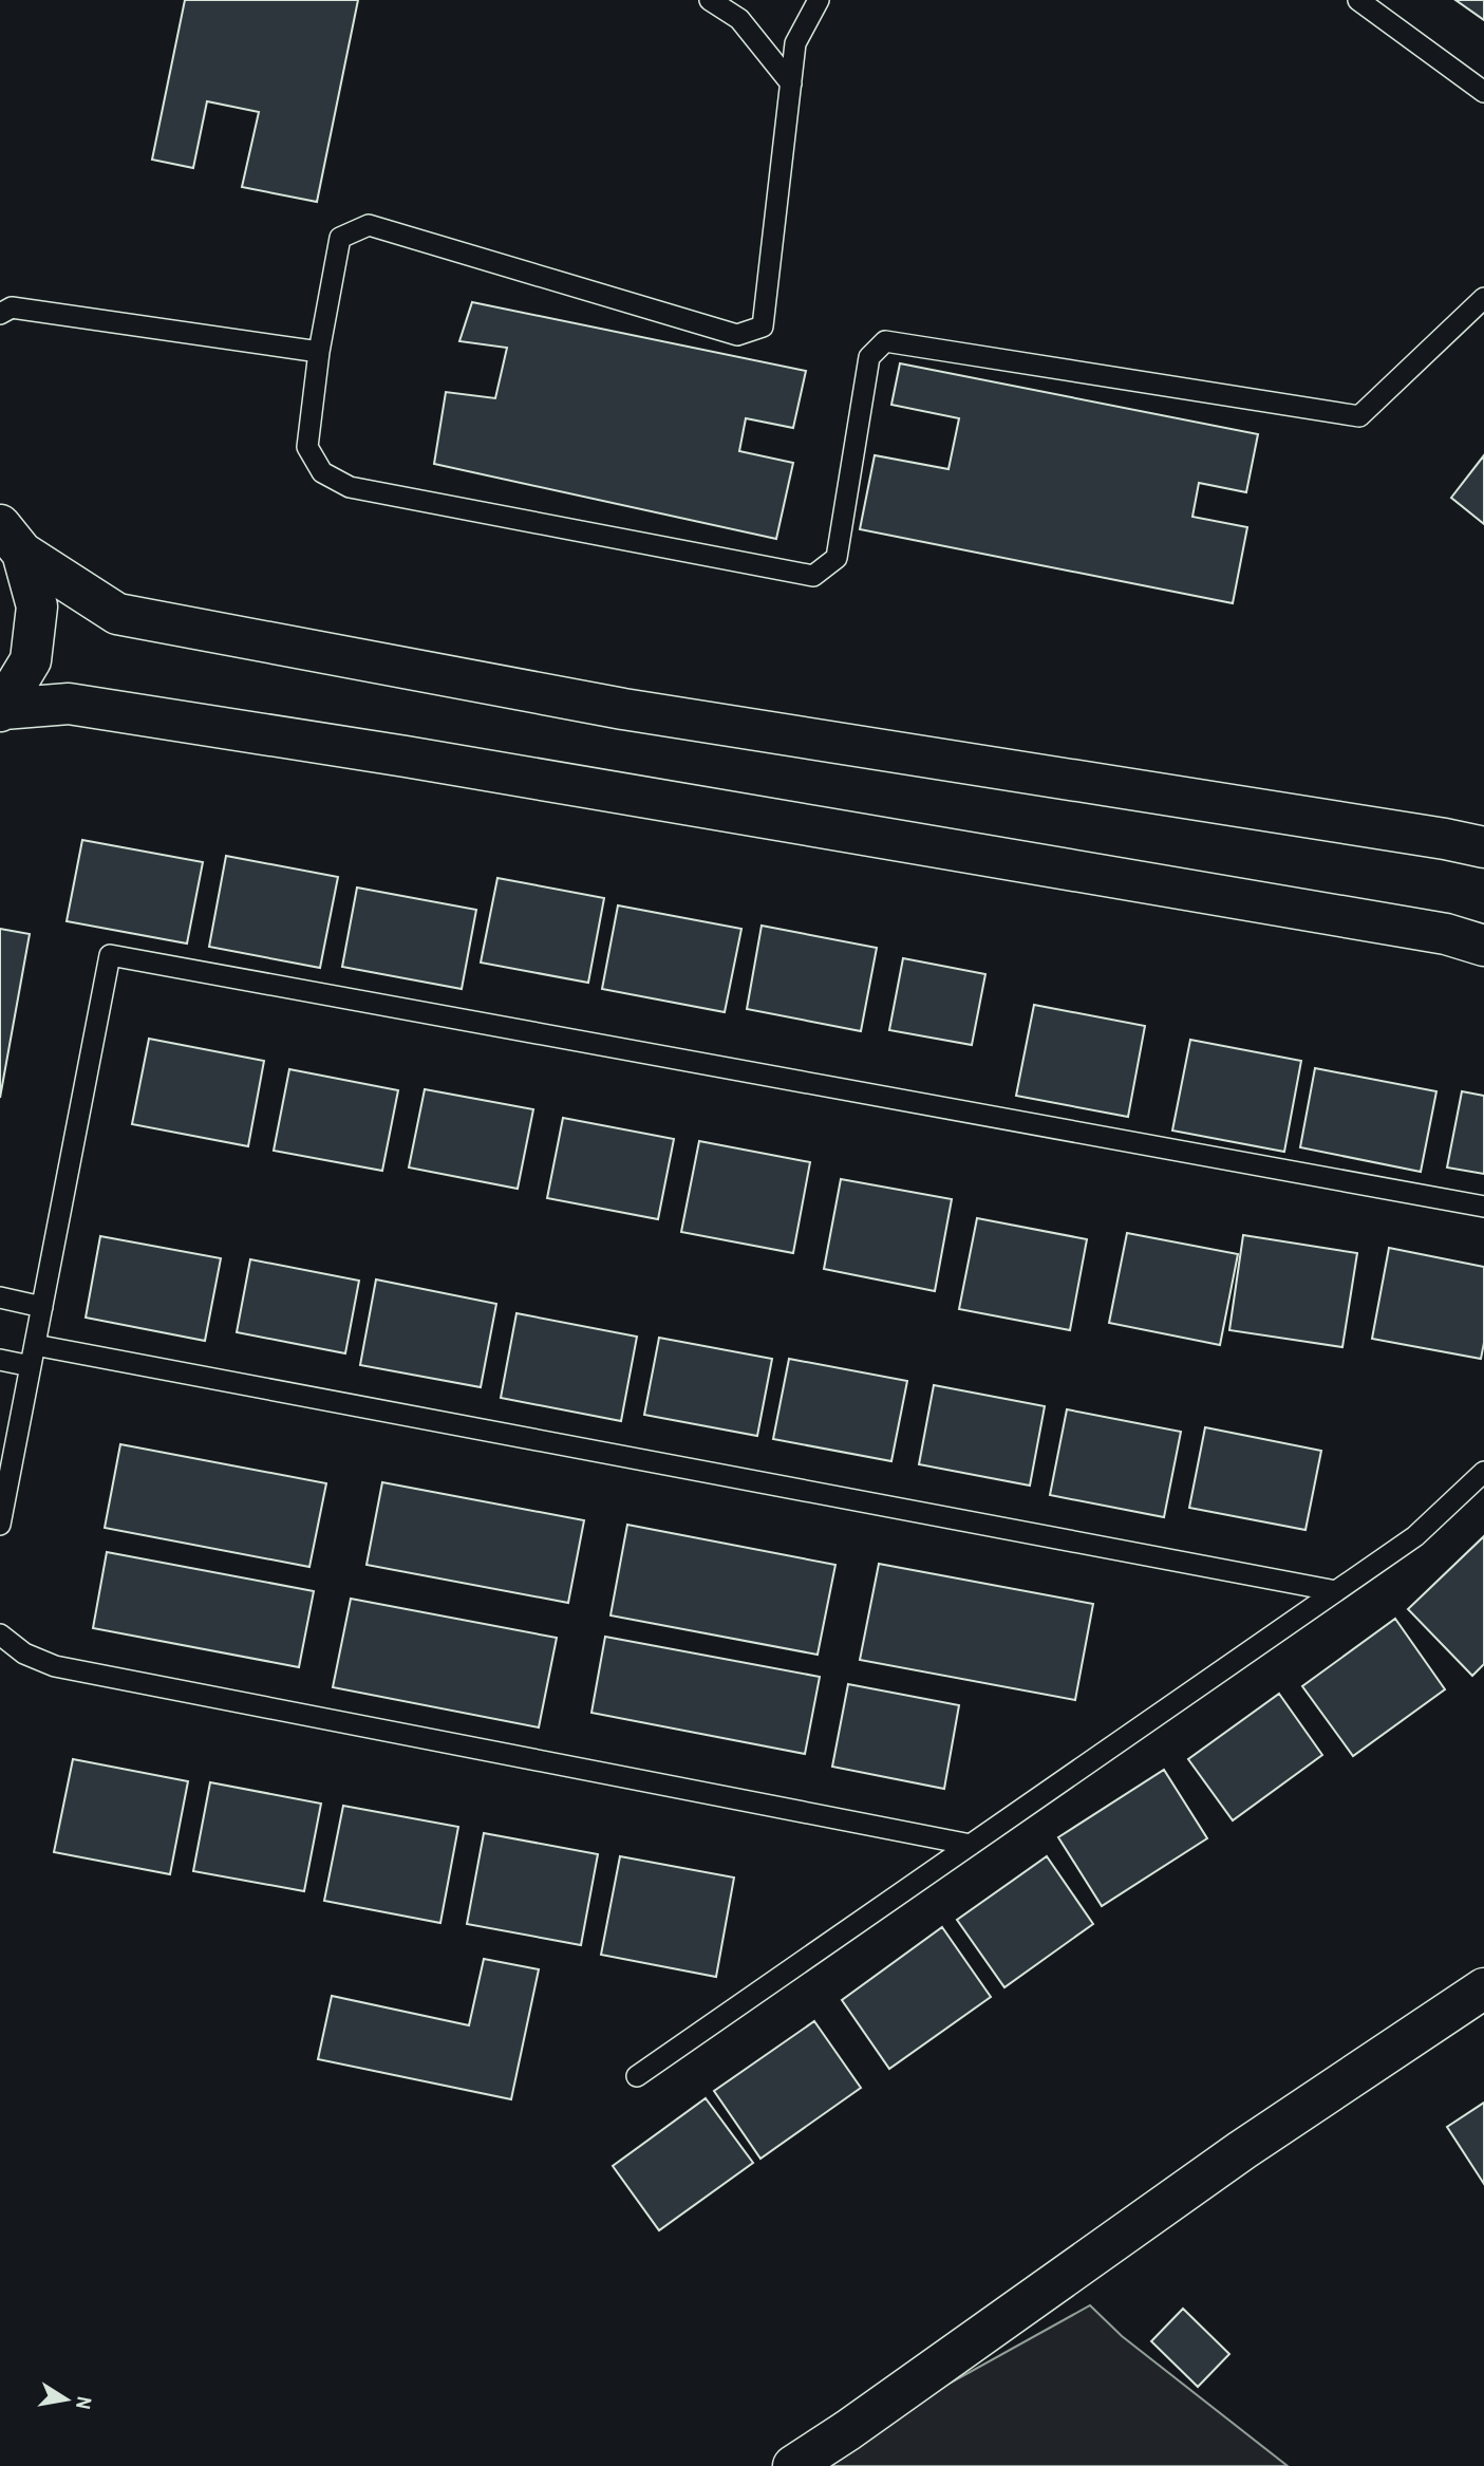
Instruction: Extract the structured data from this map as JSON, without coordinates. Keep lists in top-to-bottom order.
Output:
{
  "north": "right"
}
